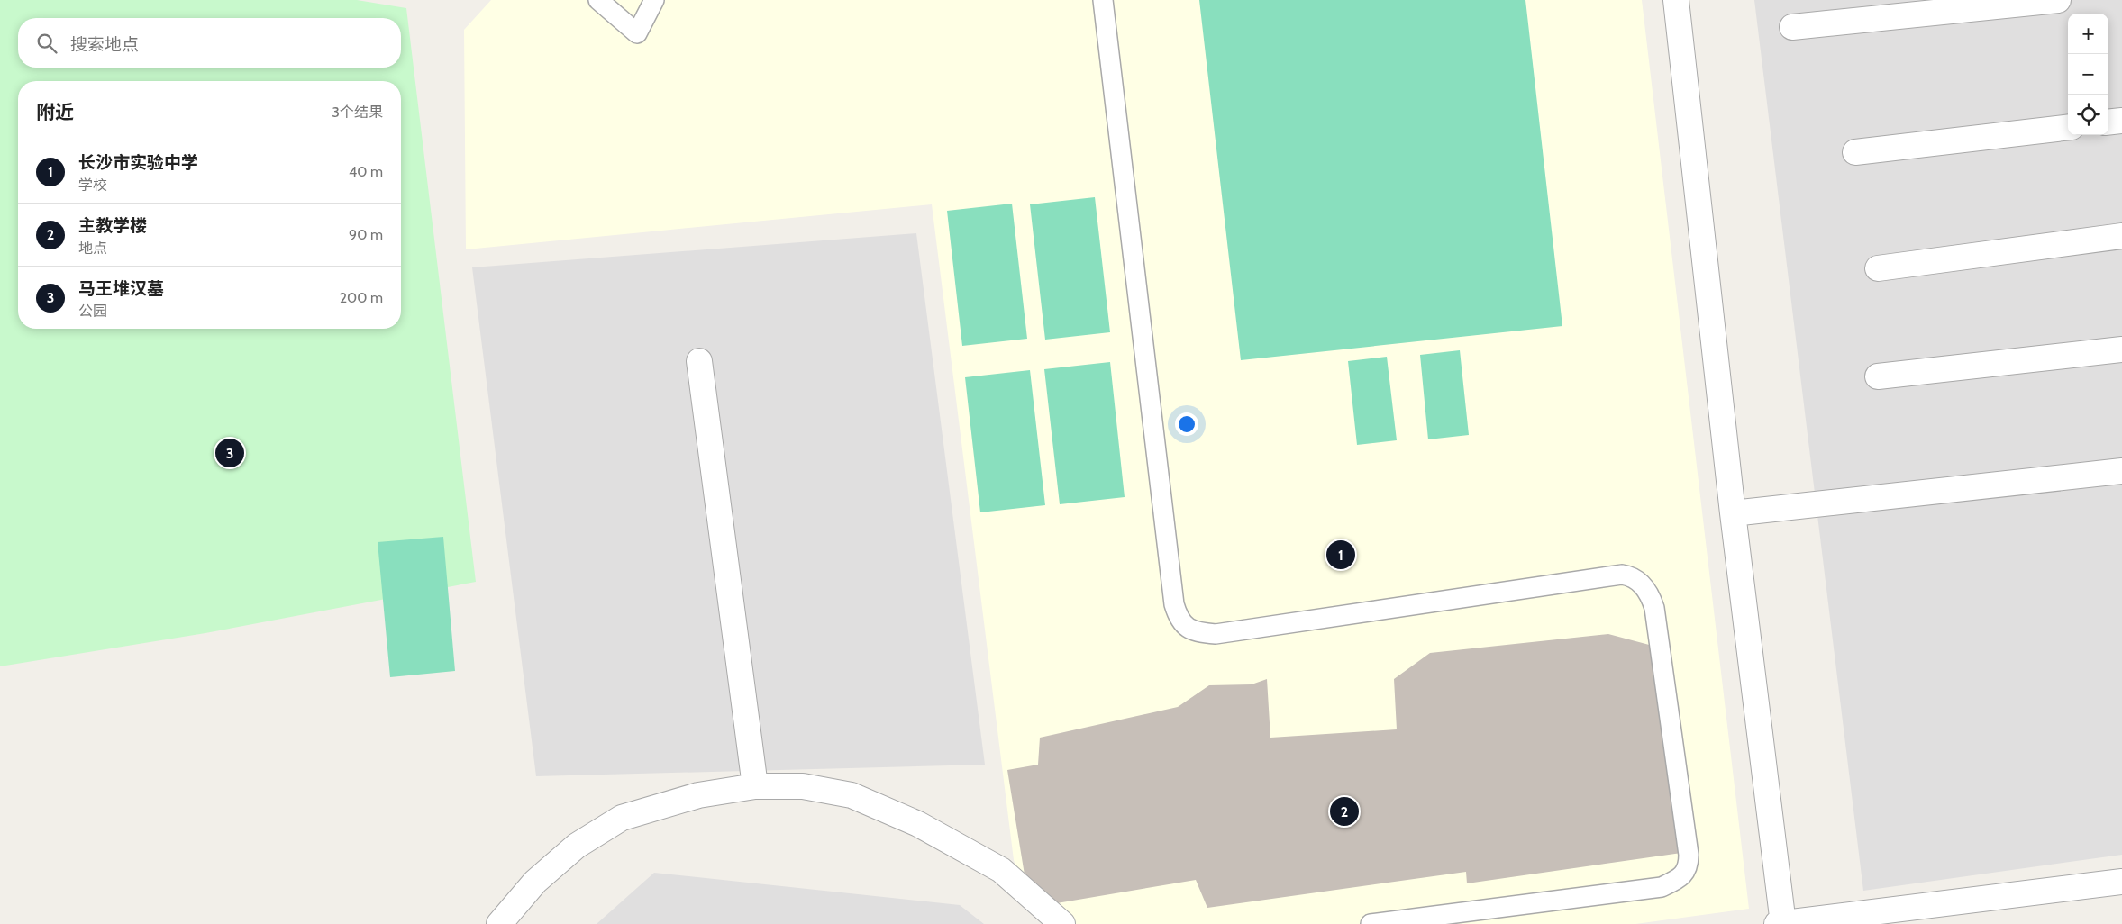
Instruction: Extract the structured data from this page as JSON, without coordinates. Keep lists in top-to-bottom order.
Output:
{
  "page": {
    "map_buttons": ["+", "−"],
    "search": "搜索地点",
    "heading": ["附近", "3个结果"],
    "list": [
      {
        "mark": "1",
        "name": "长沙市实验中学",
        "note": "学校",
        "value": "40 m"
      },
      {
        "mark": "2",
        "name": "主教学楼",
        "note": "地点",
        "value": "90 m"
      },
      {
        "mark": "3",
        "name": "马王堆汉墓",
        "note": "公园",
        "value": "200 m"
      }
    ],
    "pins": ["3", "1", "2"]
  }
}
